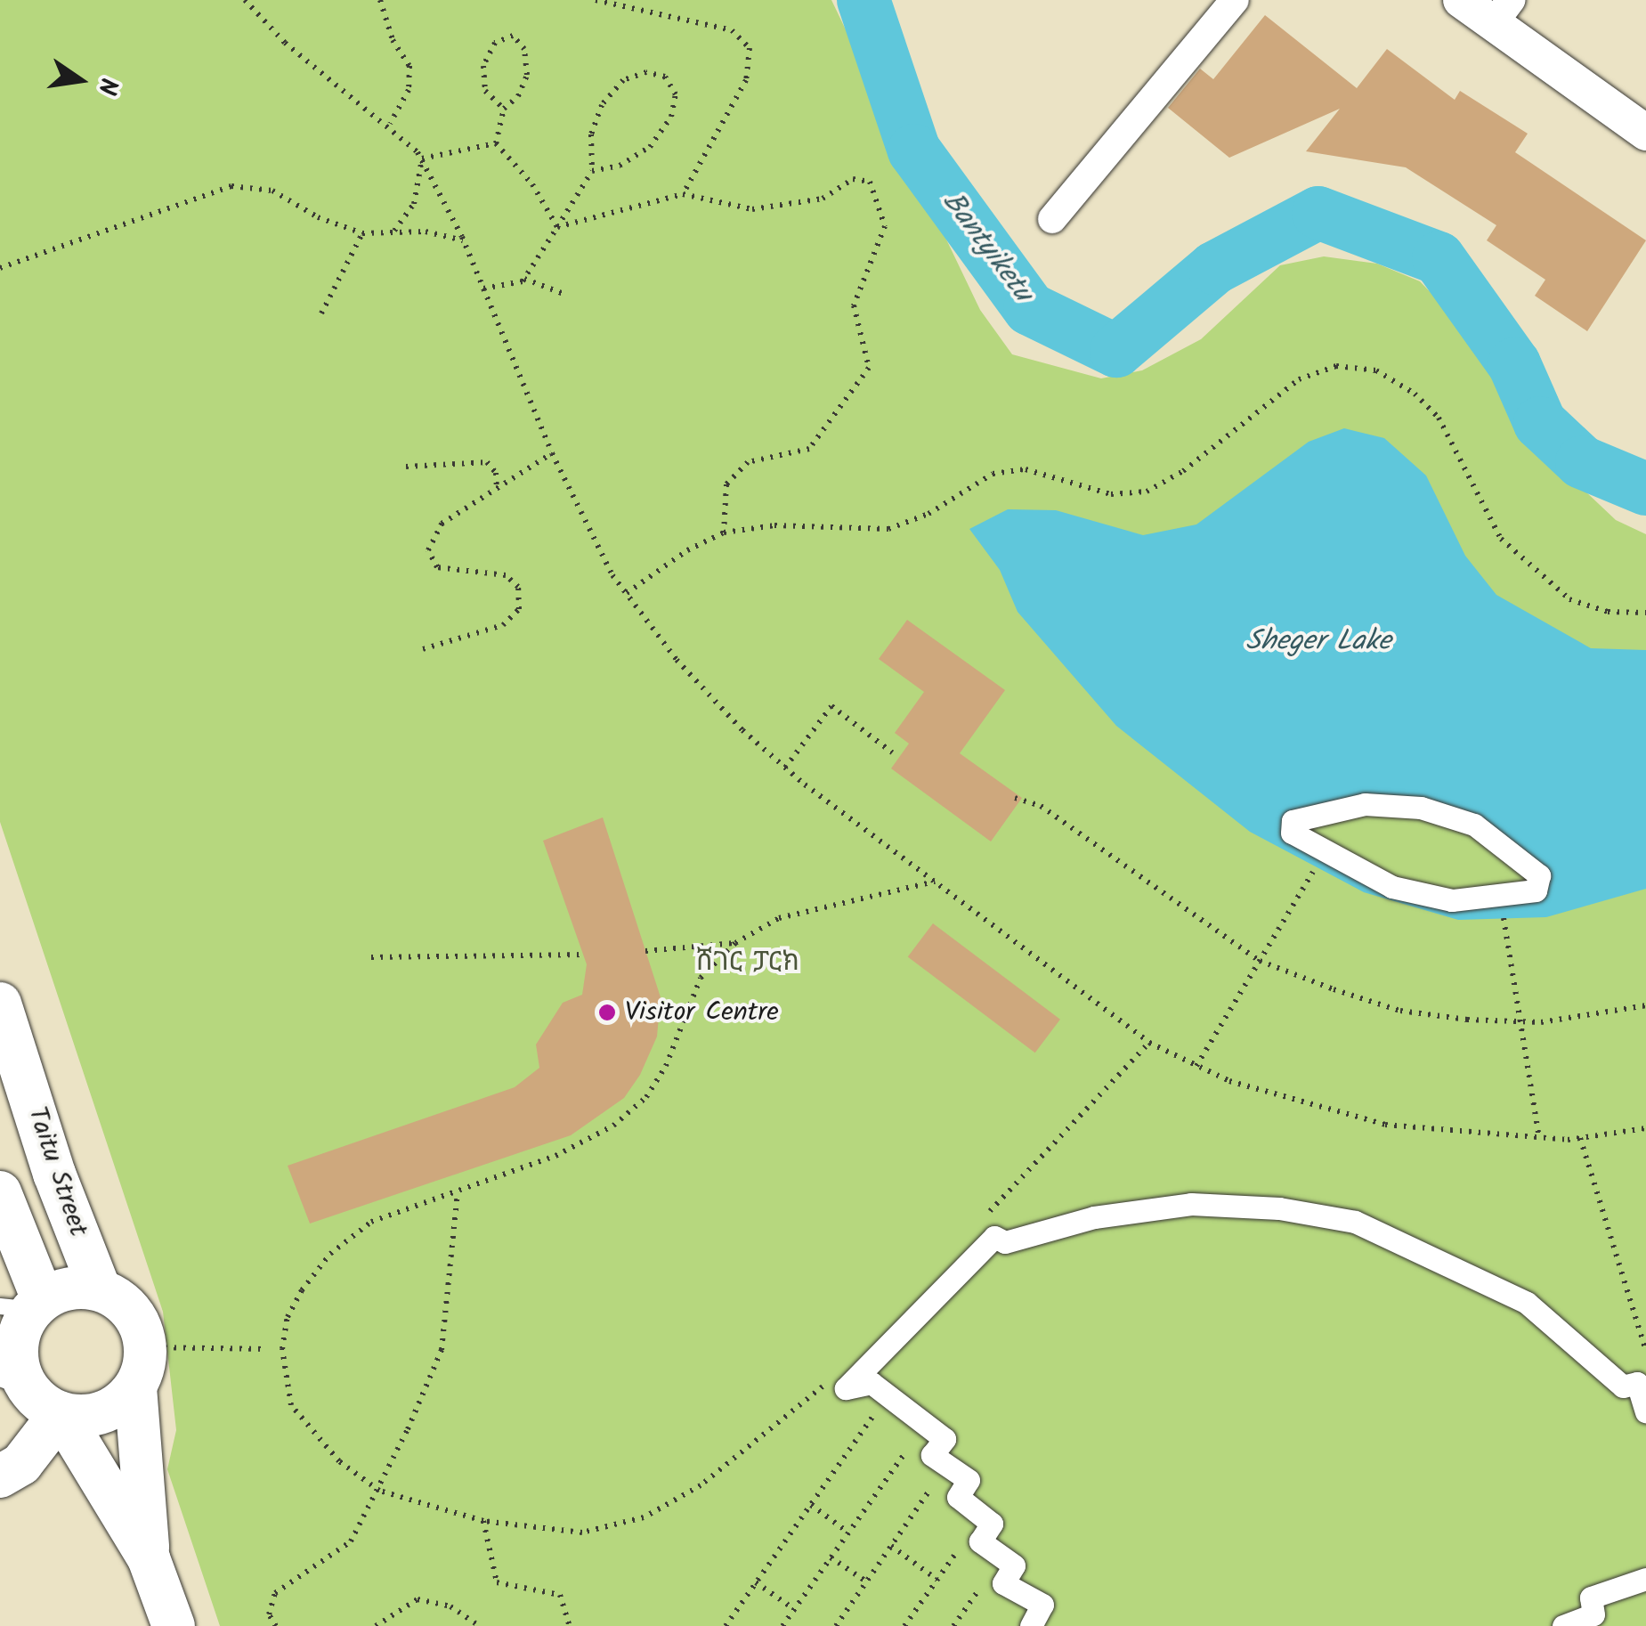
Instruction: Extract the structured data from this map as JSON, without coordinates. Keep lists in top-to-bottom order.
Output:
{
  "streets": {
    "main road": ["Taitu Street"]
  },
  "water": ["Bantyiketu", "Sheger Lake"],
  "parks": ["ሸገር ፓርክ"],
  "places": ["Visitor Centre"],
  "north": "right"
}
